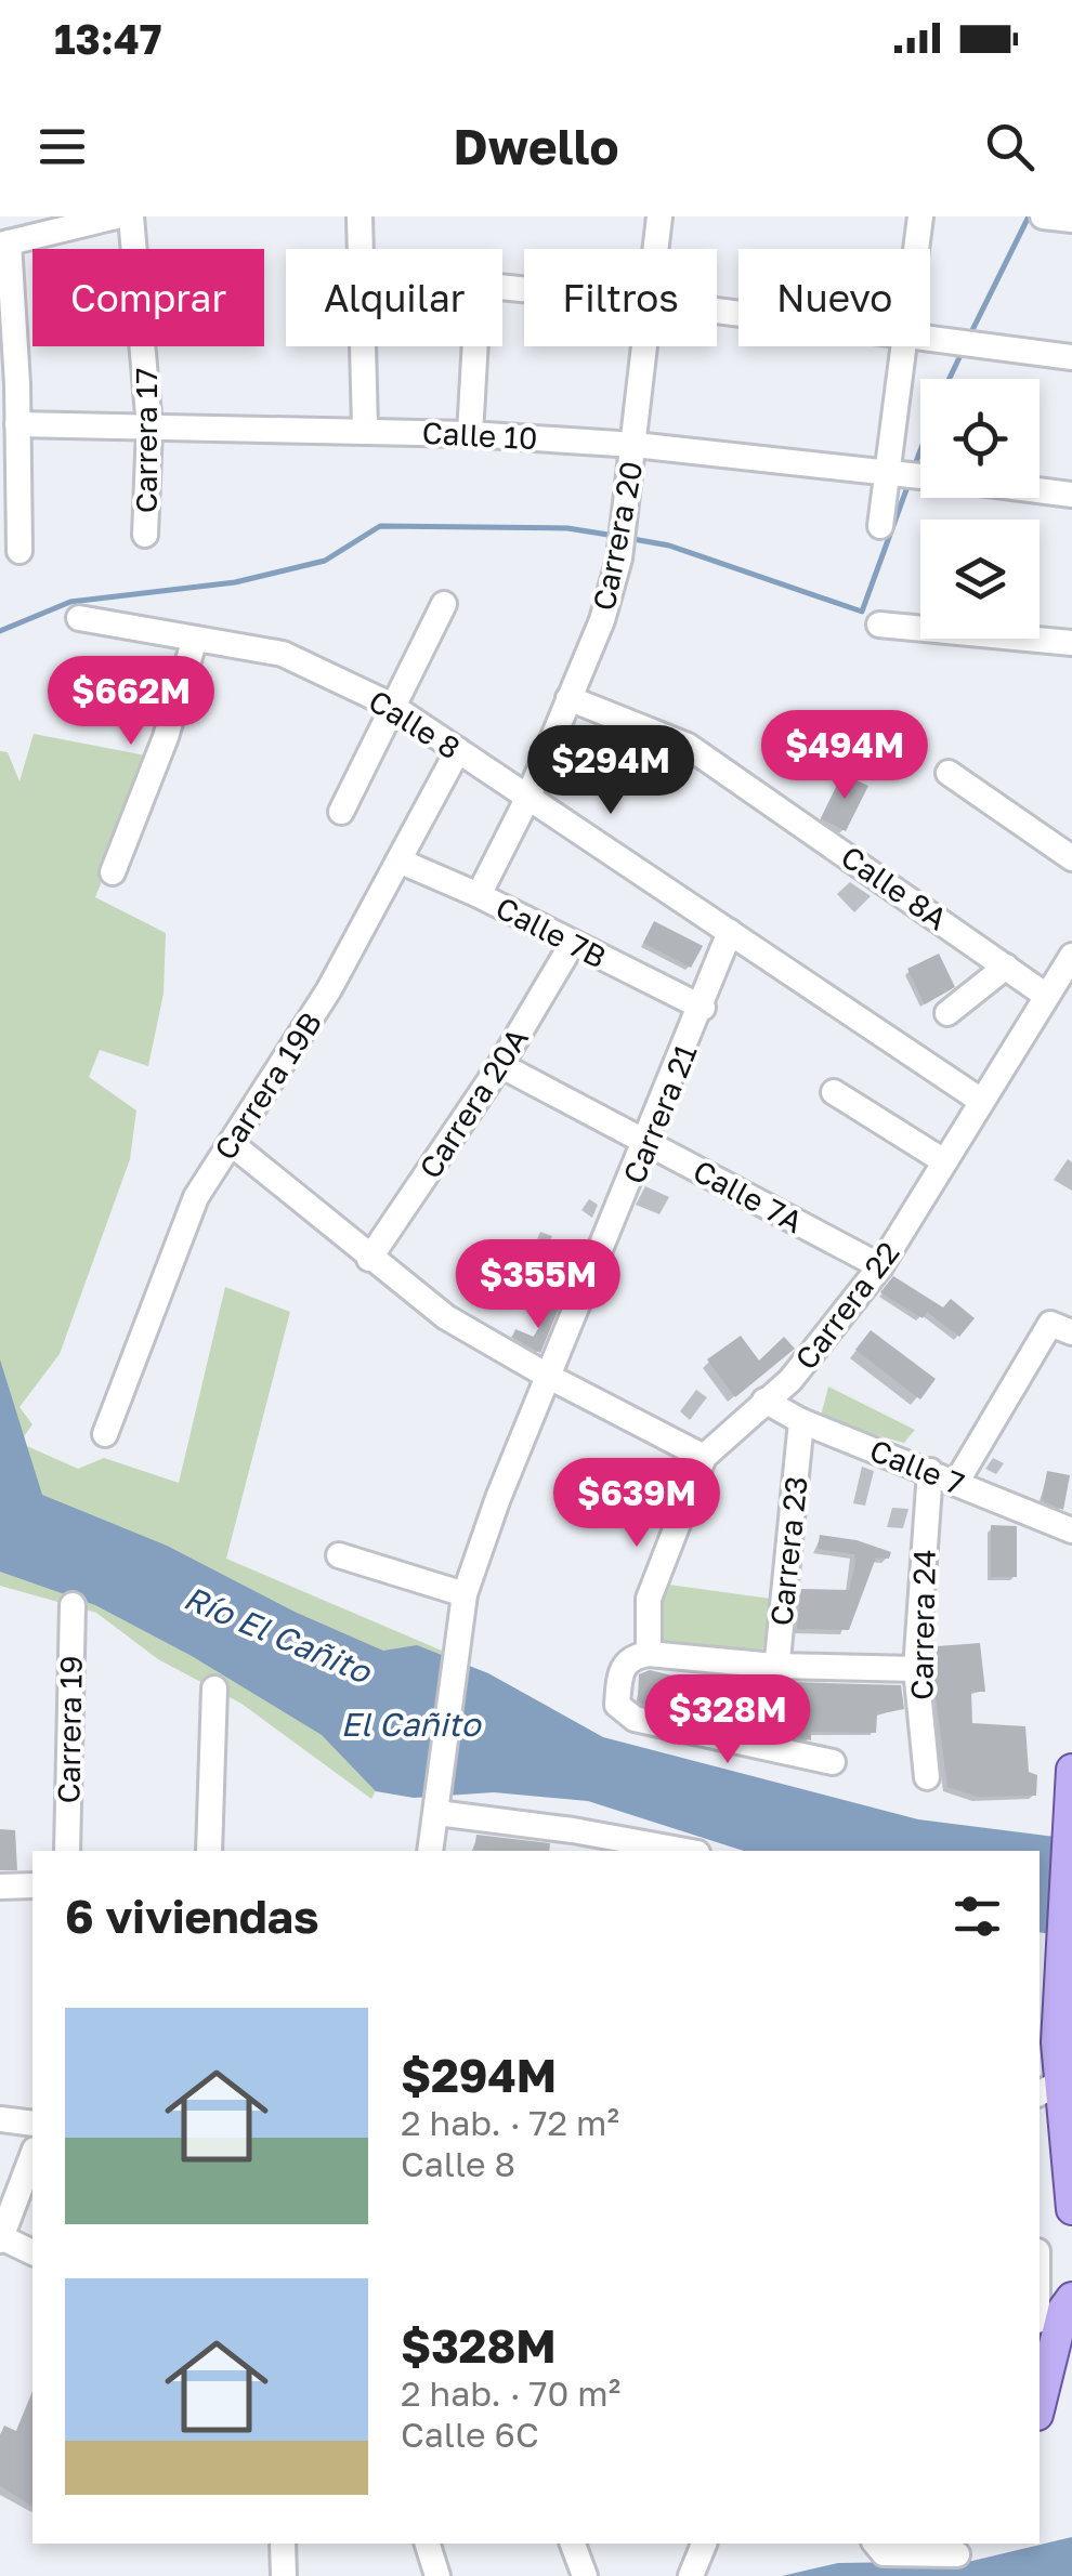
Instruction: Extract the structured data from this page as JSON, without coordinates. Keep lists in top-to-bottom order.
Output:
{
  "streets": {
    "street": [
      "Calle 10",
      "Carrera 17",
      "Carrera 20",
      "Calle 8",
      "Calle 8A",
      "Calle 7B",
      "Carrera 19B",
      "Carrera 20A",
      "Carrera 21",
      "Calle 7A",
      "Carrera 22",
      "Calle 7",
      "Carrera 23",
      "Carrera 24",
      "Carrera 19"
    ]
  },
  "crossings": [
    ["Calle 10", "Carrera 17"],
    ["Calle 10", "Carrera 20"],
    ["Carrera 20", "Calle 8"],
    ["Carrera 20", "Calle 8A"],
    ["Carrera 20", "Calle 7B"],
    ["Calle 8", "Carrera 19B"],
    ["Calle 8", "Carrera 21"],
    ["Calle 8", "Carrera 22"],
    ["Calle 8A", "Carrera 22"],
    ["Calle 7B", "Carrera 19B"],
    ["Calle 7B", "Carrera 20A"],
    ["Calle 7B", "Carrera 21"],
    ["Carrera 20A", "Calle 7A"],
    ["Carrera 21", "Calle 7A"],
    ["Calle 7A", "Carrera 22"],
    ["Carrera 22", "Calle 7"],
    ["Calle 7", "Carrera 23"],
    ["Calle 7", "Carrera 24"]
  ],
  "water": ["Río El Cañito", "El Cañito"],
  "page": {
    "status": "13:47",
    "header": "Dwello",
    "chip": [
      "Comprar",
      "Alquilar",
      "Filtros",
      "Nuevo"
    ],
    "price": [
      "$662M",
      "$494M",
      "$294M",
      "$355M",
      "$639M",
      "$328M"
    ],
    "heading": "6 viviendas",
    "list": [
      {
        "name": "$294M",
        "note": "2 hab. · 72 m² · Calle 8"
      },
      {
        "name": "$328M",
        "note": "2 hab. · 70 m² · Calle 6C"
      }
    ]
  }
}
